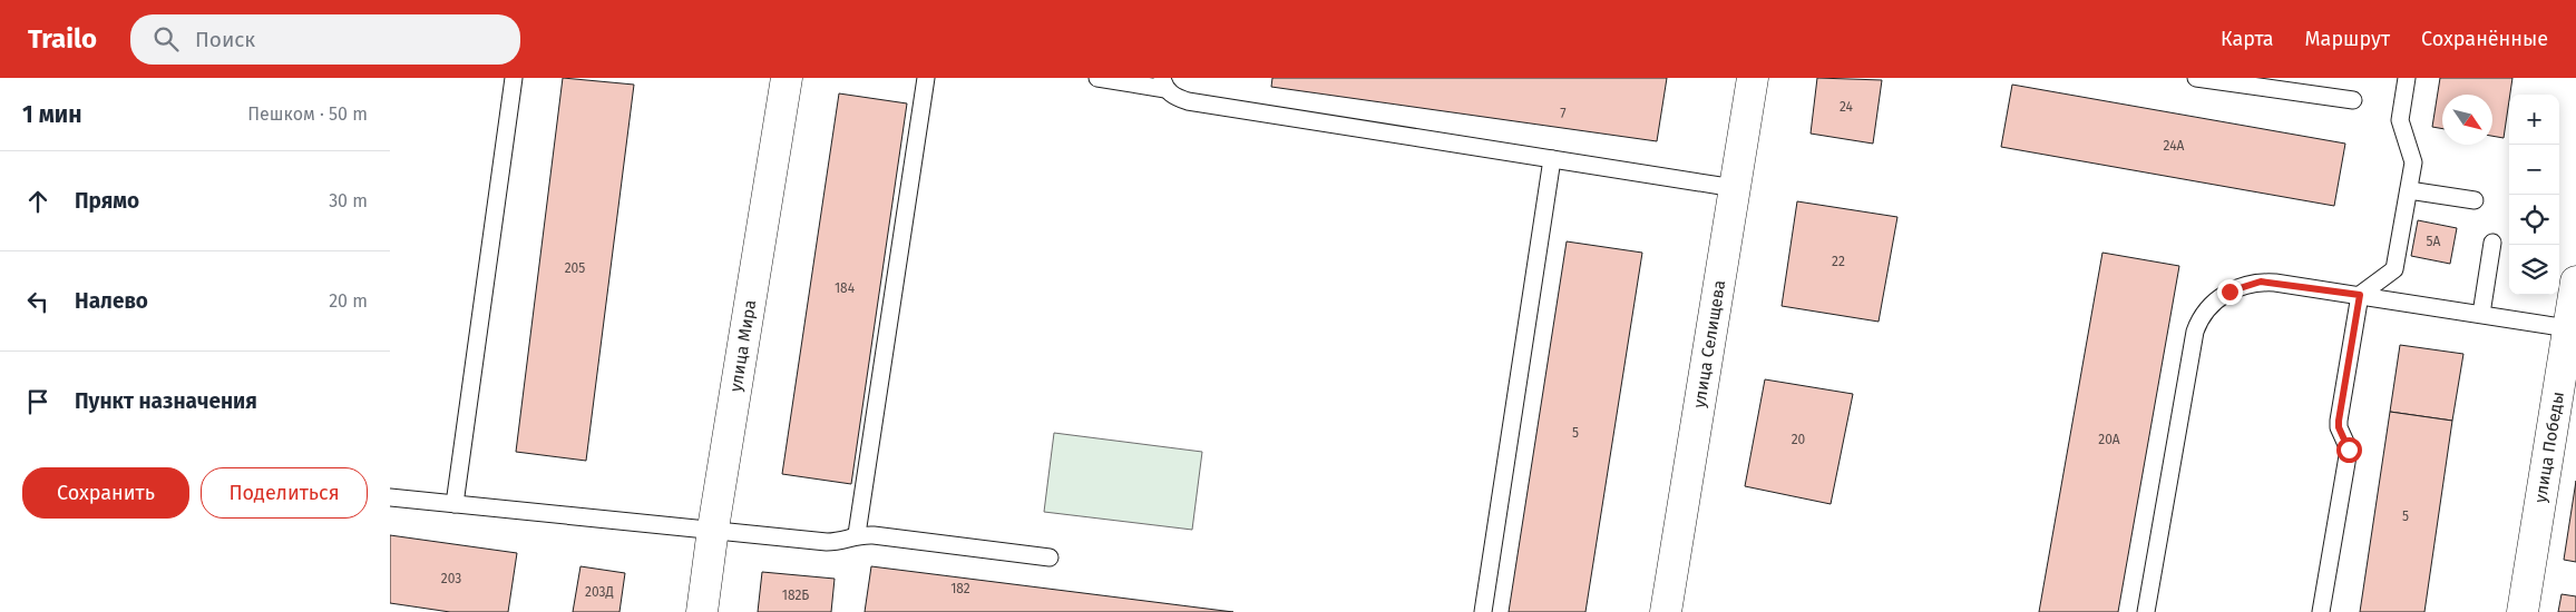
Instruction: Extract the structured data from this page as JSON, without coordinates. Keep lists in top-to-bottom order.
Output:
{
  "streets": {
    "street": ["улица Мира", "улица Селищева", "улица Победы"]
  },
  "house_numbers": [
    "24",
    "7",
    "24А",
    "5А",
    "22",
    "205",
    "184",
    "5",
    "20",
    "20А",
    "5",
    "203",
    "182",
    "203Д",
    "182Б"
  ],
  "north": "bottom right",
  "page": {
    "header": "Trailo",
    "search": "Поиск",
    "nav": ["Карта", "Маршрут", "Сохранённые"],
    "heading": ["1 мин", "Пешком · 50 m"],
    "map_buttons": ["+", "−"],
    "list": [
      ["Прямо", "30 m"],
      ["Налево", "20 m"],
      "Пункт назначения"
    ],
    "buttons": ["Сохранить", "Поделиться"]
  }
}
